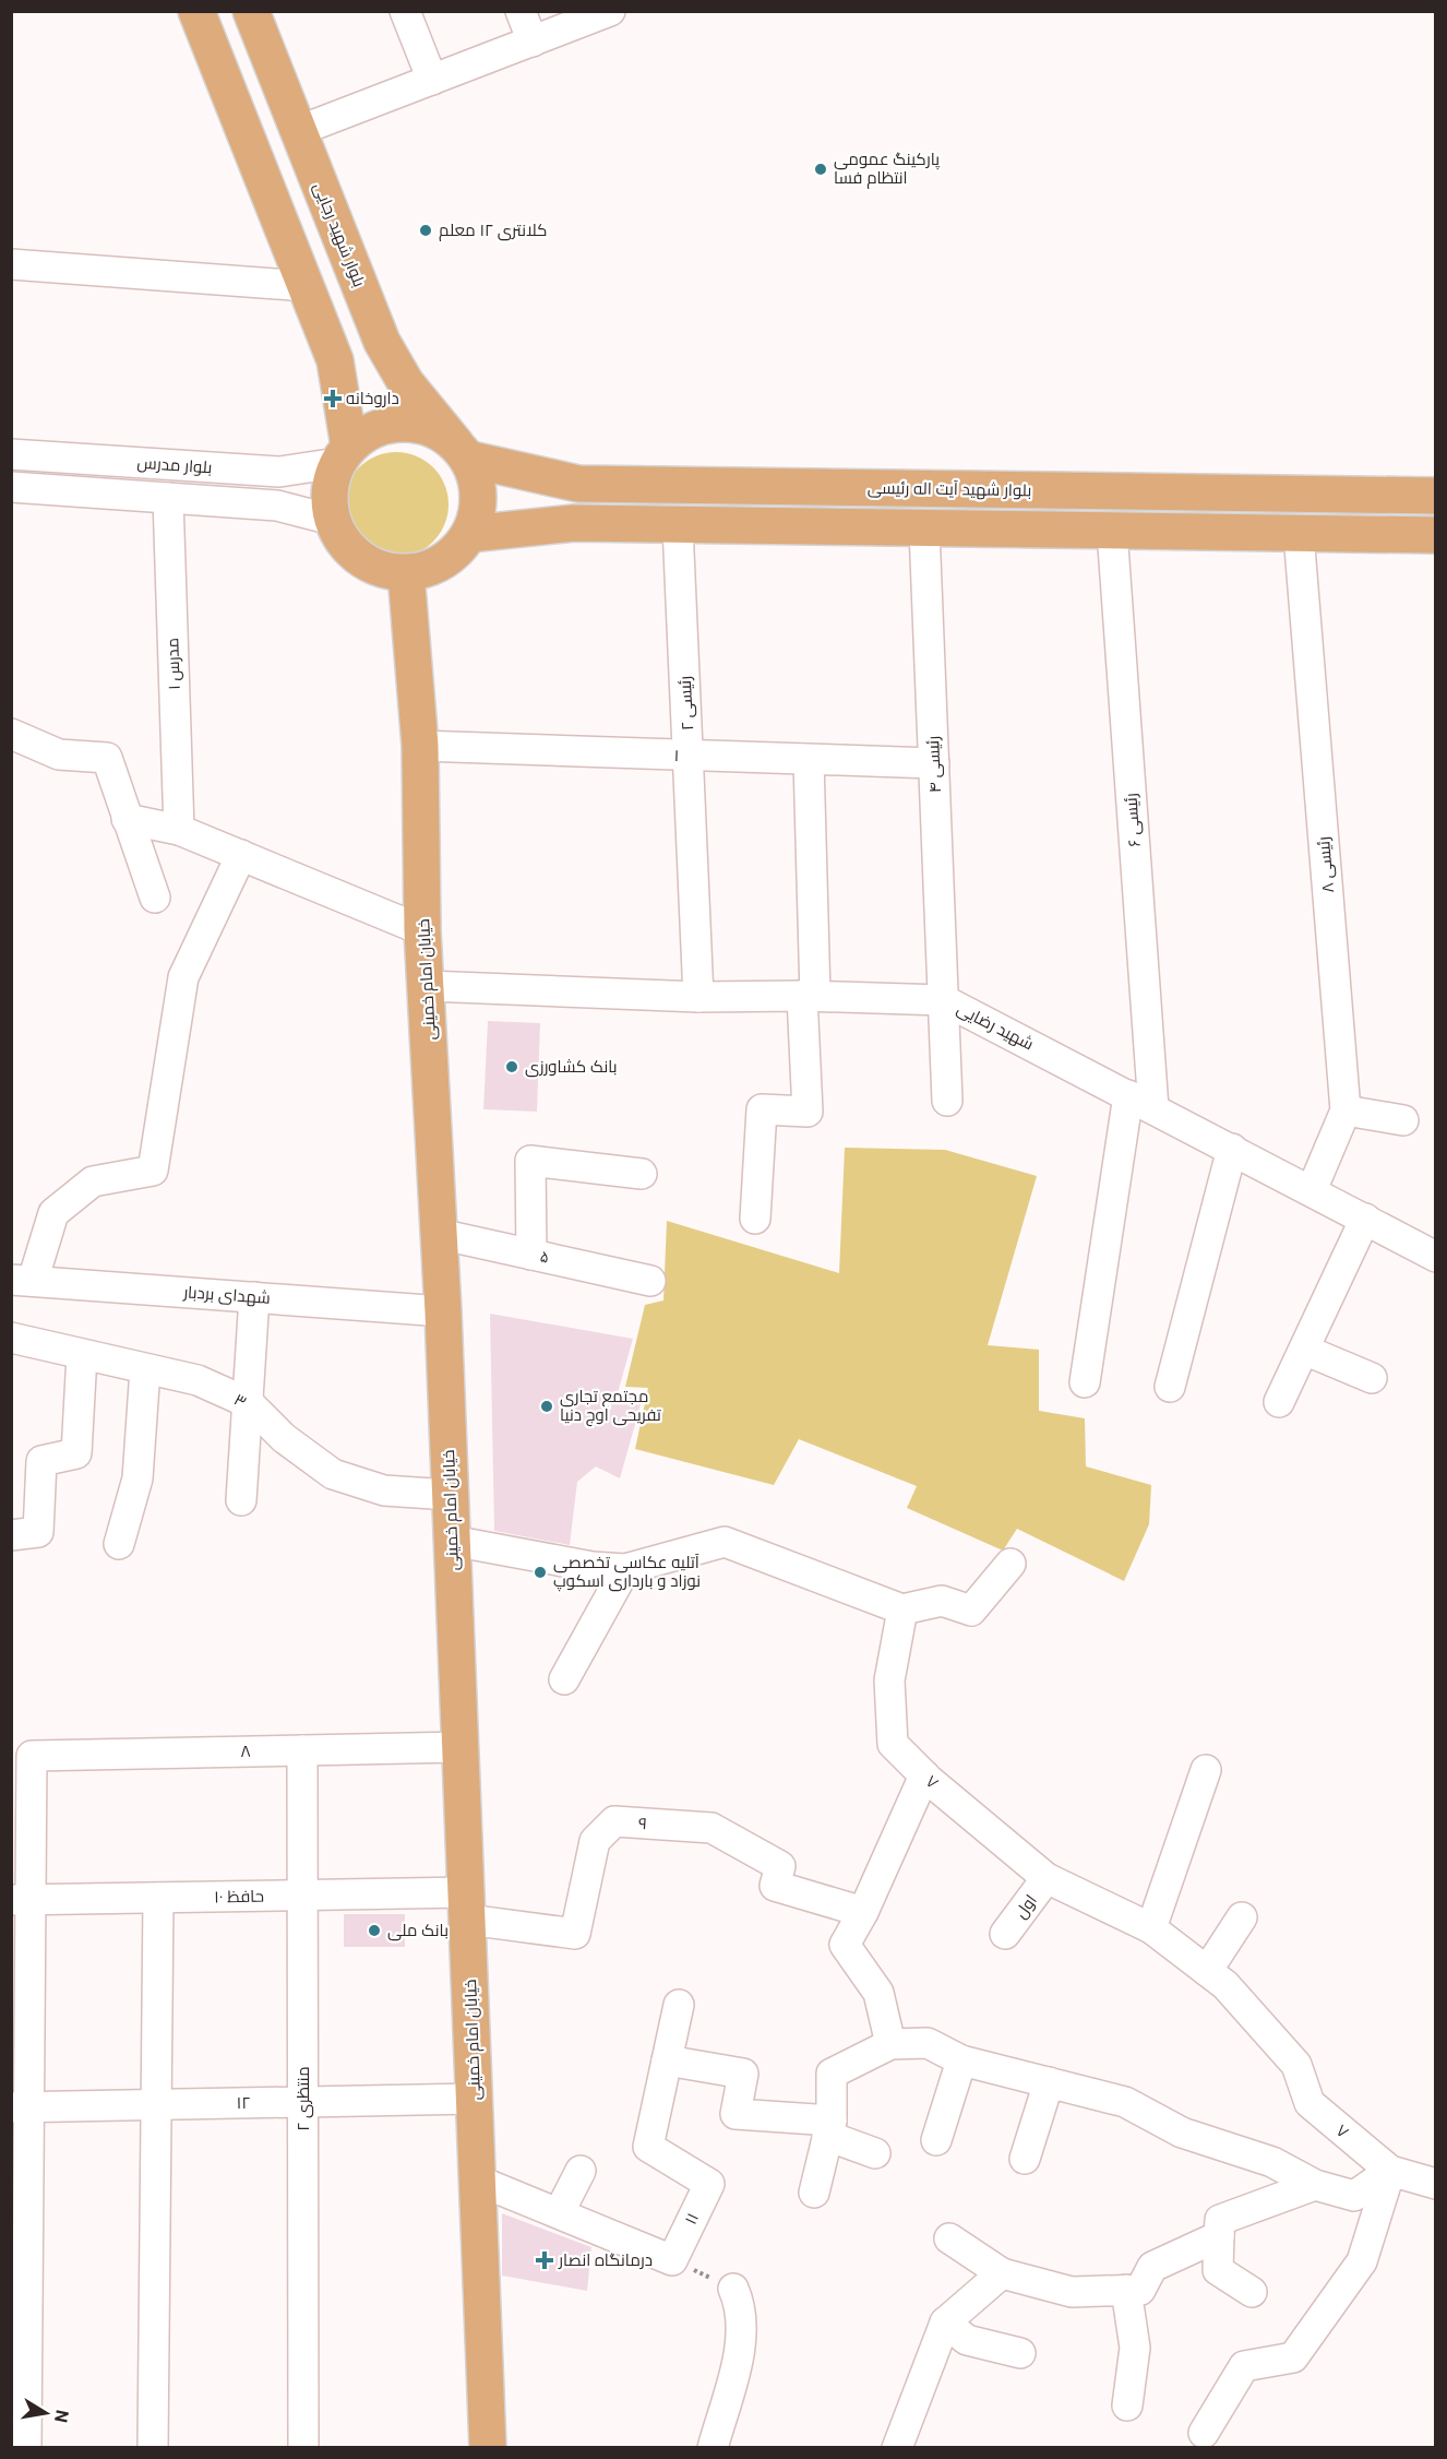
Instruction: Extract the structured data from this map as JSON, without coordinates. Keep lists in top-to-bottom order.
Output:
{
  "streets": {
    "main road": ["بلوار شهید رجایی", "بلوار شهید آیت اله رئیسی", "خیابان امام خمینی"],
    "street": [
      "بلوار مدرس",
      "مدرس ۱",
      "رئیسی ۲",
      "۱",
      "رئیسی ۴",
      "رئیسی ۶",
      "رئیسی ۸",
      "شهید رضایی",
      "۵",
      "شهدای بردبار",
      "۳",
      "۸",
      "۷",
      "۹",
      "حافظ ۱۰",
      "اول",
      "منتظری ۲",
      "۱۲",
      "۱۱"
    ]
  },
  "crossings": [
    ["بلوار شهید رجایی", "بلوار مدرس"],
    ["بلوار شهید رجایی", "بلوار شهید آیت اله رئیسی"],
    ["بلوار شهید رجایی", "خیابان امام خمینی"],
    ["بلوار مدرس", "بلوار شهید آیت اله رئیسی"],
    ["بلوار مدرس", "مدرس ۱"],
    ["بلوار مدرس", "خیابان امام خمینی"],
    ["بلوار شهید آیت اله رئیسی", "خیابان امام خمینی"],
    ["رئیسی ۲", "۱"],
    ["رئیسی ۲", "شهید رضایی"],
    ["۱", "رئیسی ۴"],
    ["۱", "خیابان امام خمینی"],
    ["رئیسی ۴", "شهید رضایی"],
    ["رئیسی ۶", "شهید رضایی"],
    ["رئیسی ۸", "شهید رضایی"],
    ["خیابان امام خمینی", "شهید رضایی"],
    ["خیابان امام خمینی", "۵"],
    ["خیابان امام خمینی", "شهدای بردبار"],
    ["خیابان امام خمینی", "۳"],
    ["خیابان امام خمینی", "۸"],
    ["خیابان امام خمینی", "۹"],
    ["خیابان امام خمینی", "حافظ ۱۰"],
    ["خیابان امام خمینی", "۱۲"],
    ["۸", "حافظ ۱۰"],
    ["۸", "منتظری ۲"],
    ["۷", "اول"],
    ["۹", "حافظ ۱۰"],
    ["حافظ ۱۰", "منتظری ۲"],
    ["منتظری ۲", "۱۲"]
  ],
  "places": {
    "other": [
      "پارکینگ عمومی انتظام فسا",
      "کلانتری ۱۲ معلم",
      "بانک کشاورزی",
      "مجتمع تجاری تفریحی اوج دنیا",
      "آتلیه عکاسی تخصصی نوزاد و بارداری اسکوپ",
      "بانک ملی"
    ],
    "health": ["داروخانه", "درمانگاه انصار"]
  },
  "north": "right"
}
